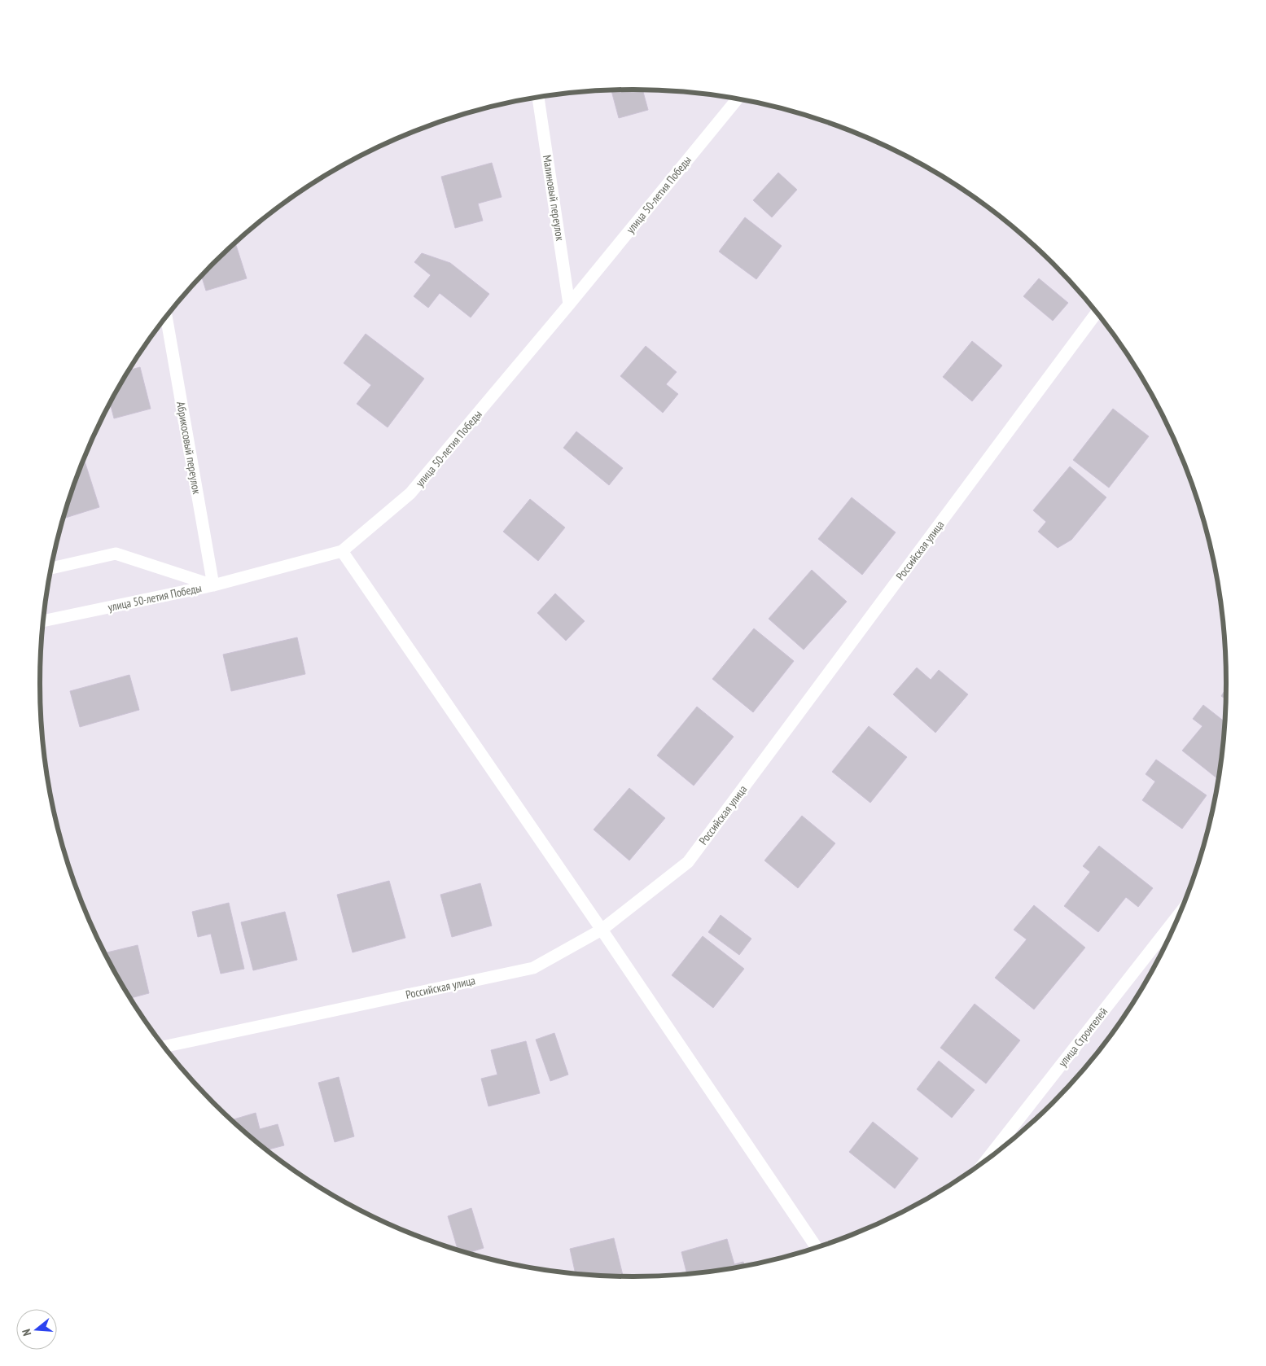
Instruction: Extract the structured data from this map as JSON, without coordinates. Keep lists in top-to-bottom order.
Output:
{
  "streets": {
    "street": [
      "улица 50-летия Победы",
      "Малиновый переулок",
      "Абрикосовый переулок",
      "Российская улица",
      "улица Строителей"
    ]
  },
  "crossings": [
    ["улица 50-летия Победы", "Малиновый переулок"],
    ["улица 50-летия Победы", "Абрикосовый переулок"]
  ],
  "north": "left"
}
